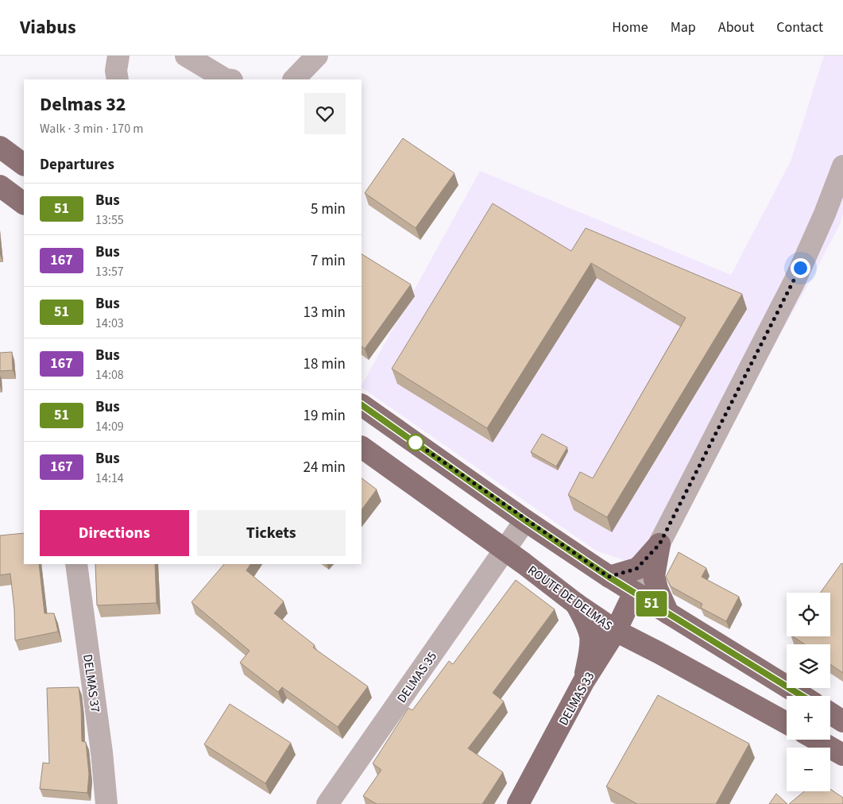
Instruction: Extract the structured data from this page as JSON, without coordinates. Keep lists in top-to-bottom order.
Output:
{
  "streets": {
    "main road": ["ROUTE DE DELMAS", "DELMAS 33"],
    "street": ["DELMAS 35", "DELMAS 37"]
  },
  "crossings": [
    ["ROUTE DE DELMAS", "DELMAS 35"],
    ["ROUTE DE DELMAS", "DELMAS 33"]
  ],
  "lines": ["bus line 51"],
  "page": {
    "header": "Viabus",
    "nav": [
      "Home",
      "Map",
      "About",
      "Contact"
    ],
    "on_map": "51",
    "heading": [
      ["Delmas 32", "Walk · 3 min · 170 m"],
      "Departures"
    ],
    "list": [
      {
        "mark": "51",
        "name": "Bus",
        "note": "13:55",
        "value": "5 min"
      },
      {
        "mark": "167",
        "name": "Bus",
        "note": "13:57",
        "value": "7 min"
      },
      {
        "mark": "51",
        "name": "Bus",
        "note": "14:03",
        "value": "13 min"
      },
      {
        "mark": "167",
        "name": "Bus",
        "note": "14:08",
        "value": "18 min"
      },
      {
        "mark": "51",
        "name": "Bus",
        "note": "14:09",
        "value": "19 min"
      },
      {
        "mark": "167",
        "name": "Bus",
        "note": "14:14",
        "value": "24 min"
      }
    ],
    "buttons": ["Directions", "Tickets"],
    "map_buttons": ["+", "−"]
  }
}
